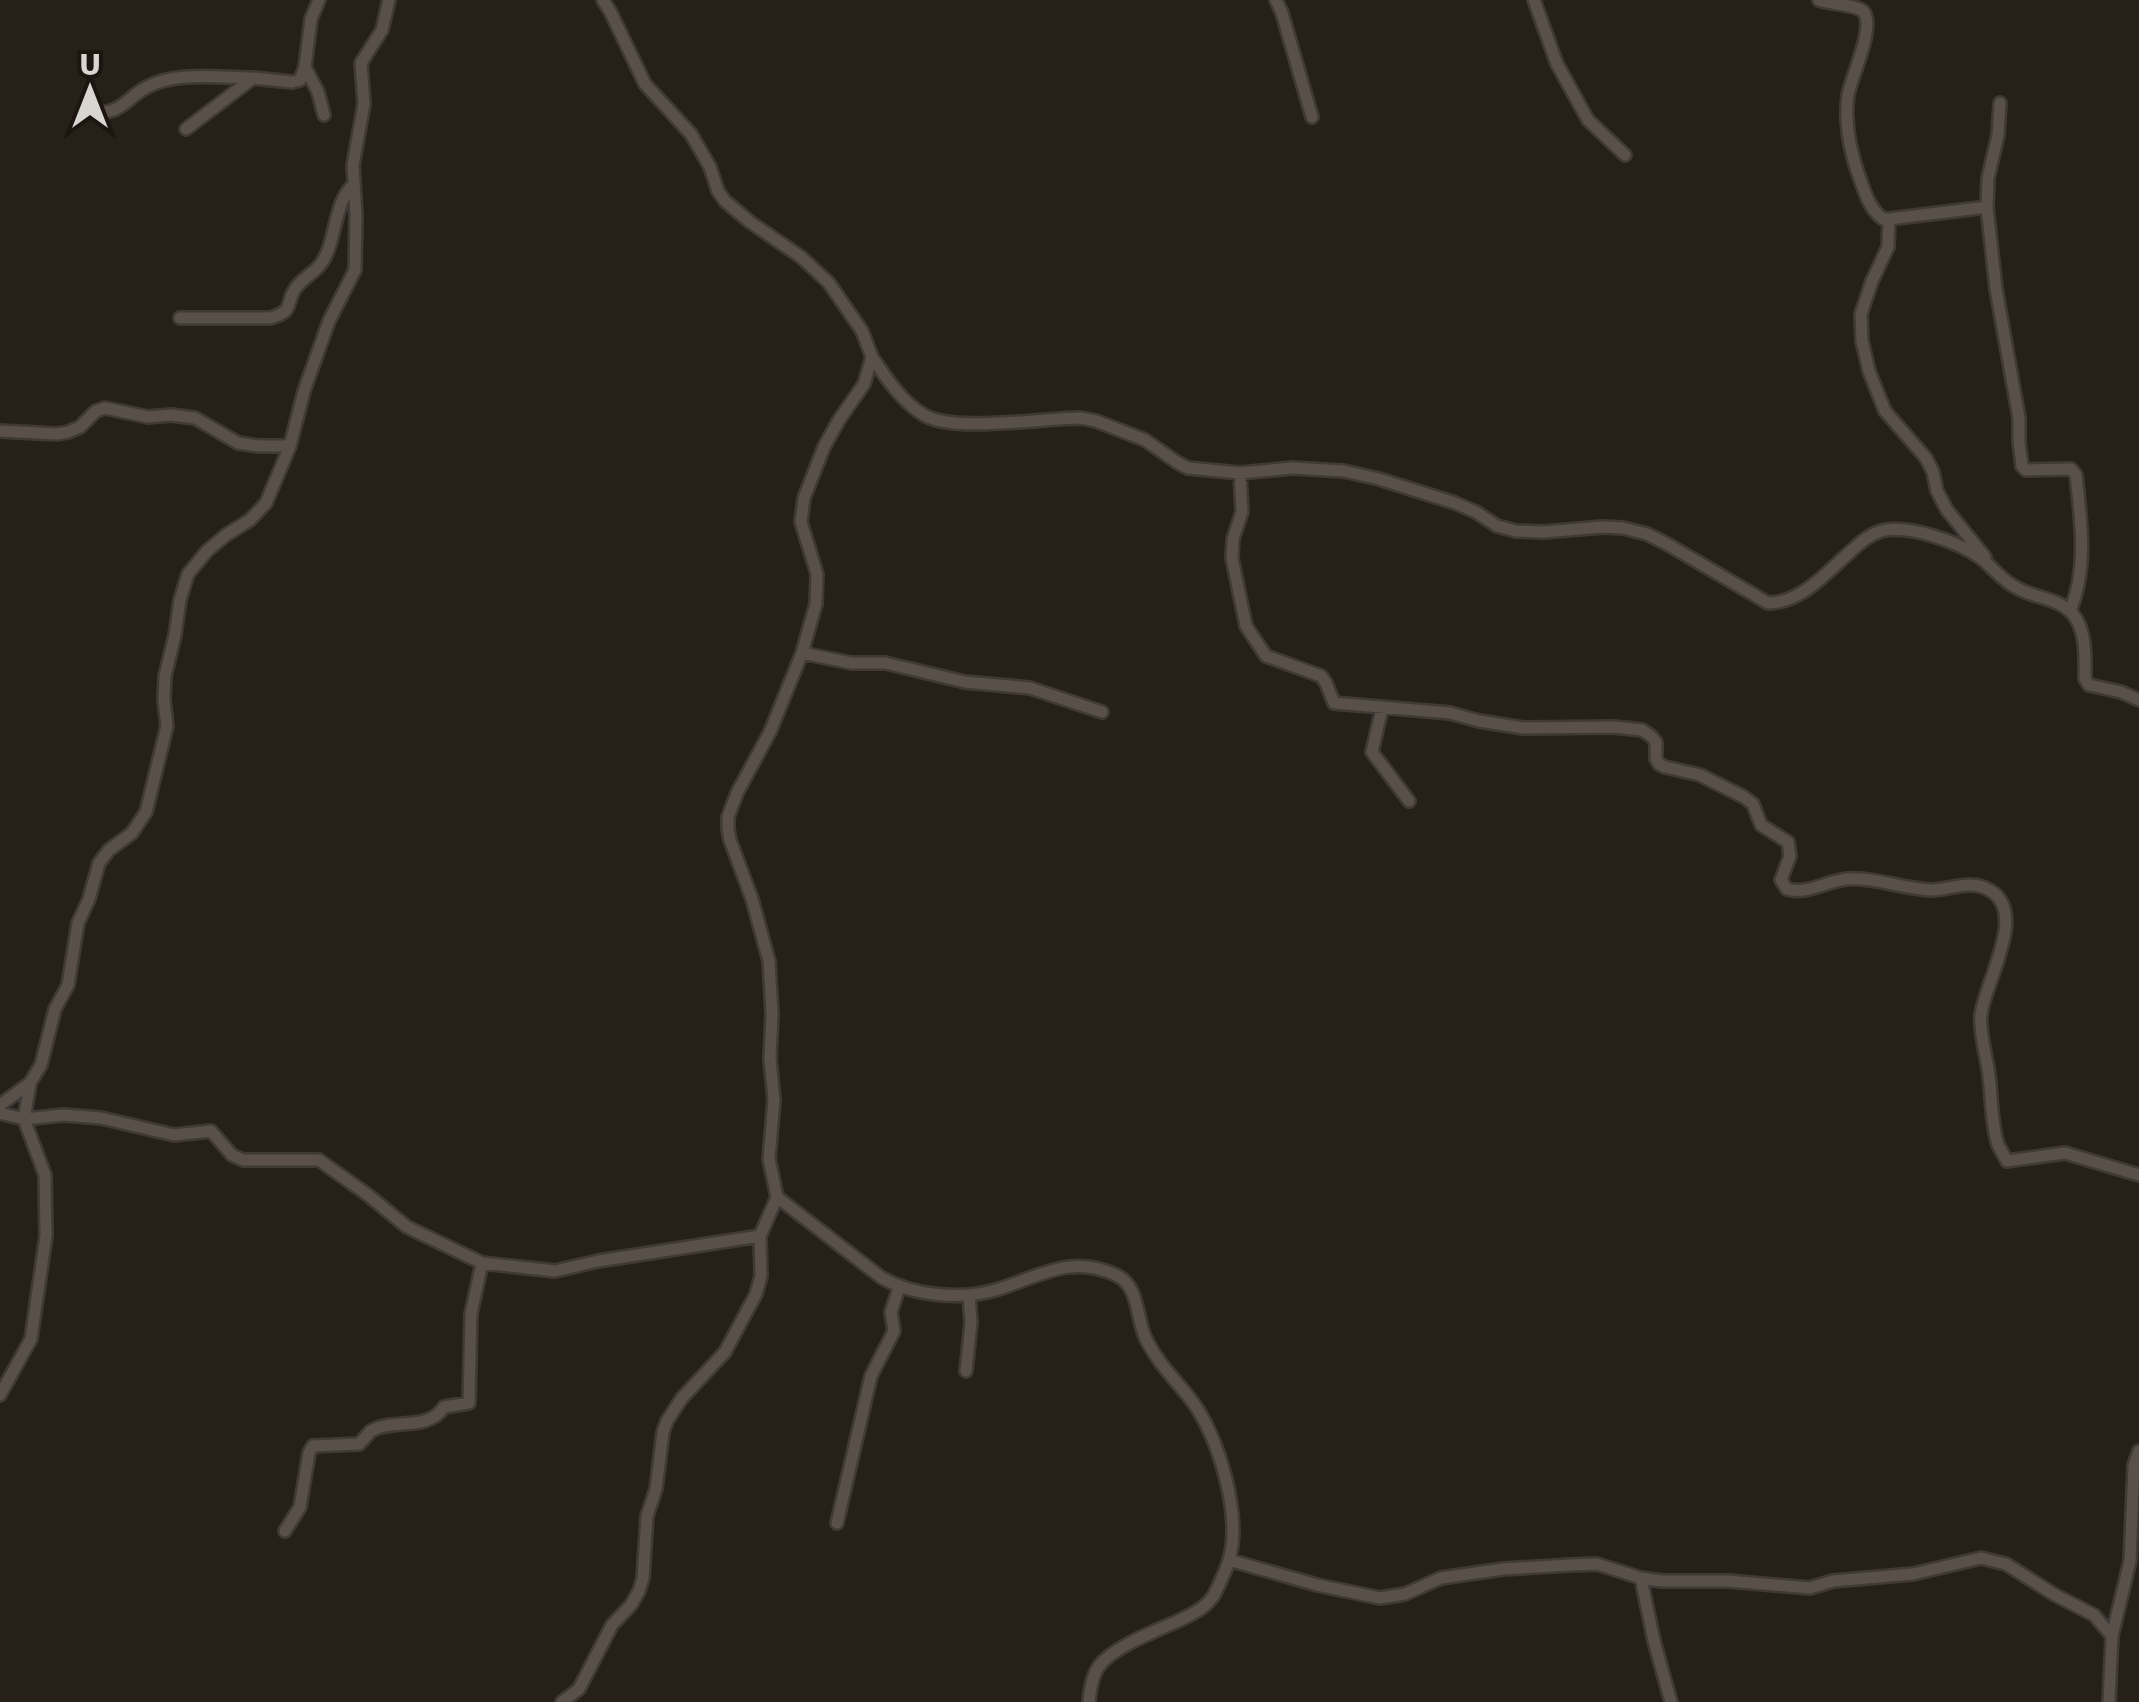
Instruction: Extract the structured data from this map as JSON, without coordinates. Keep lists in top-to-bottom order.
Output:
{
  "north": "top"
}
